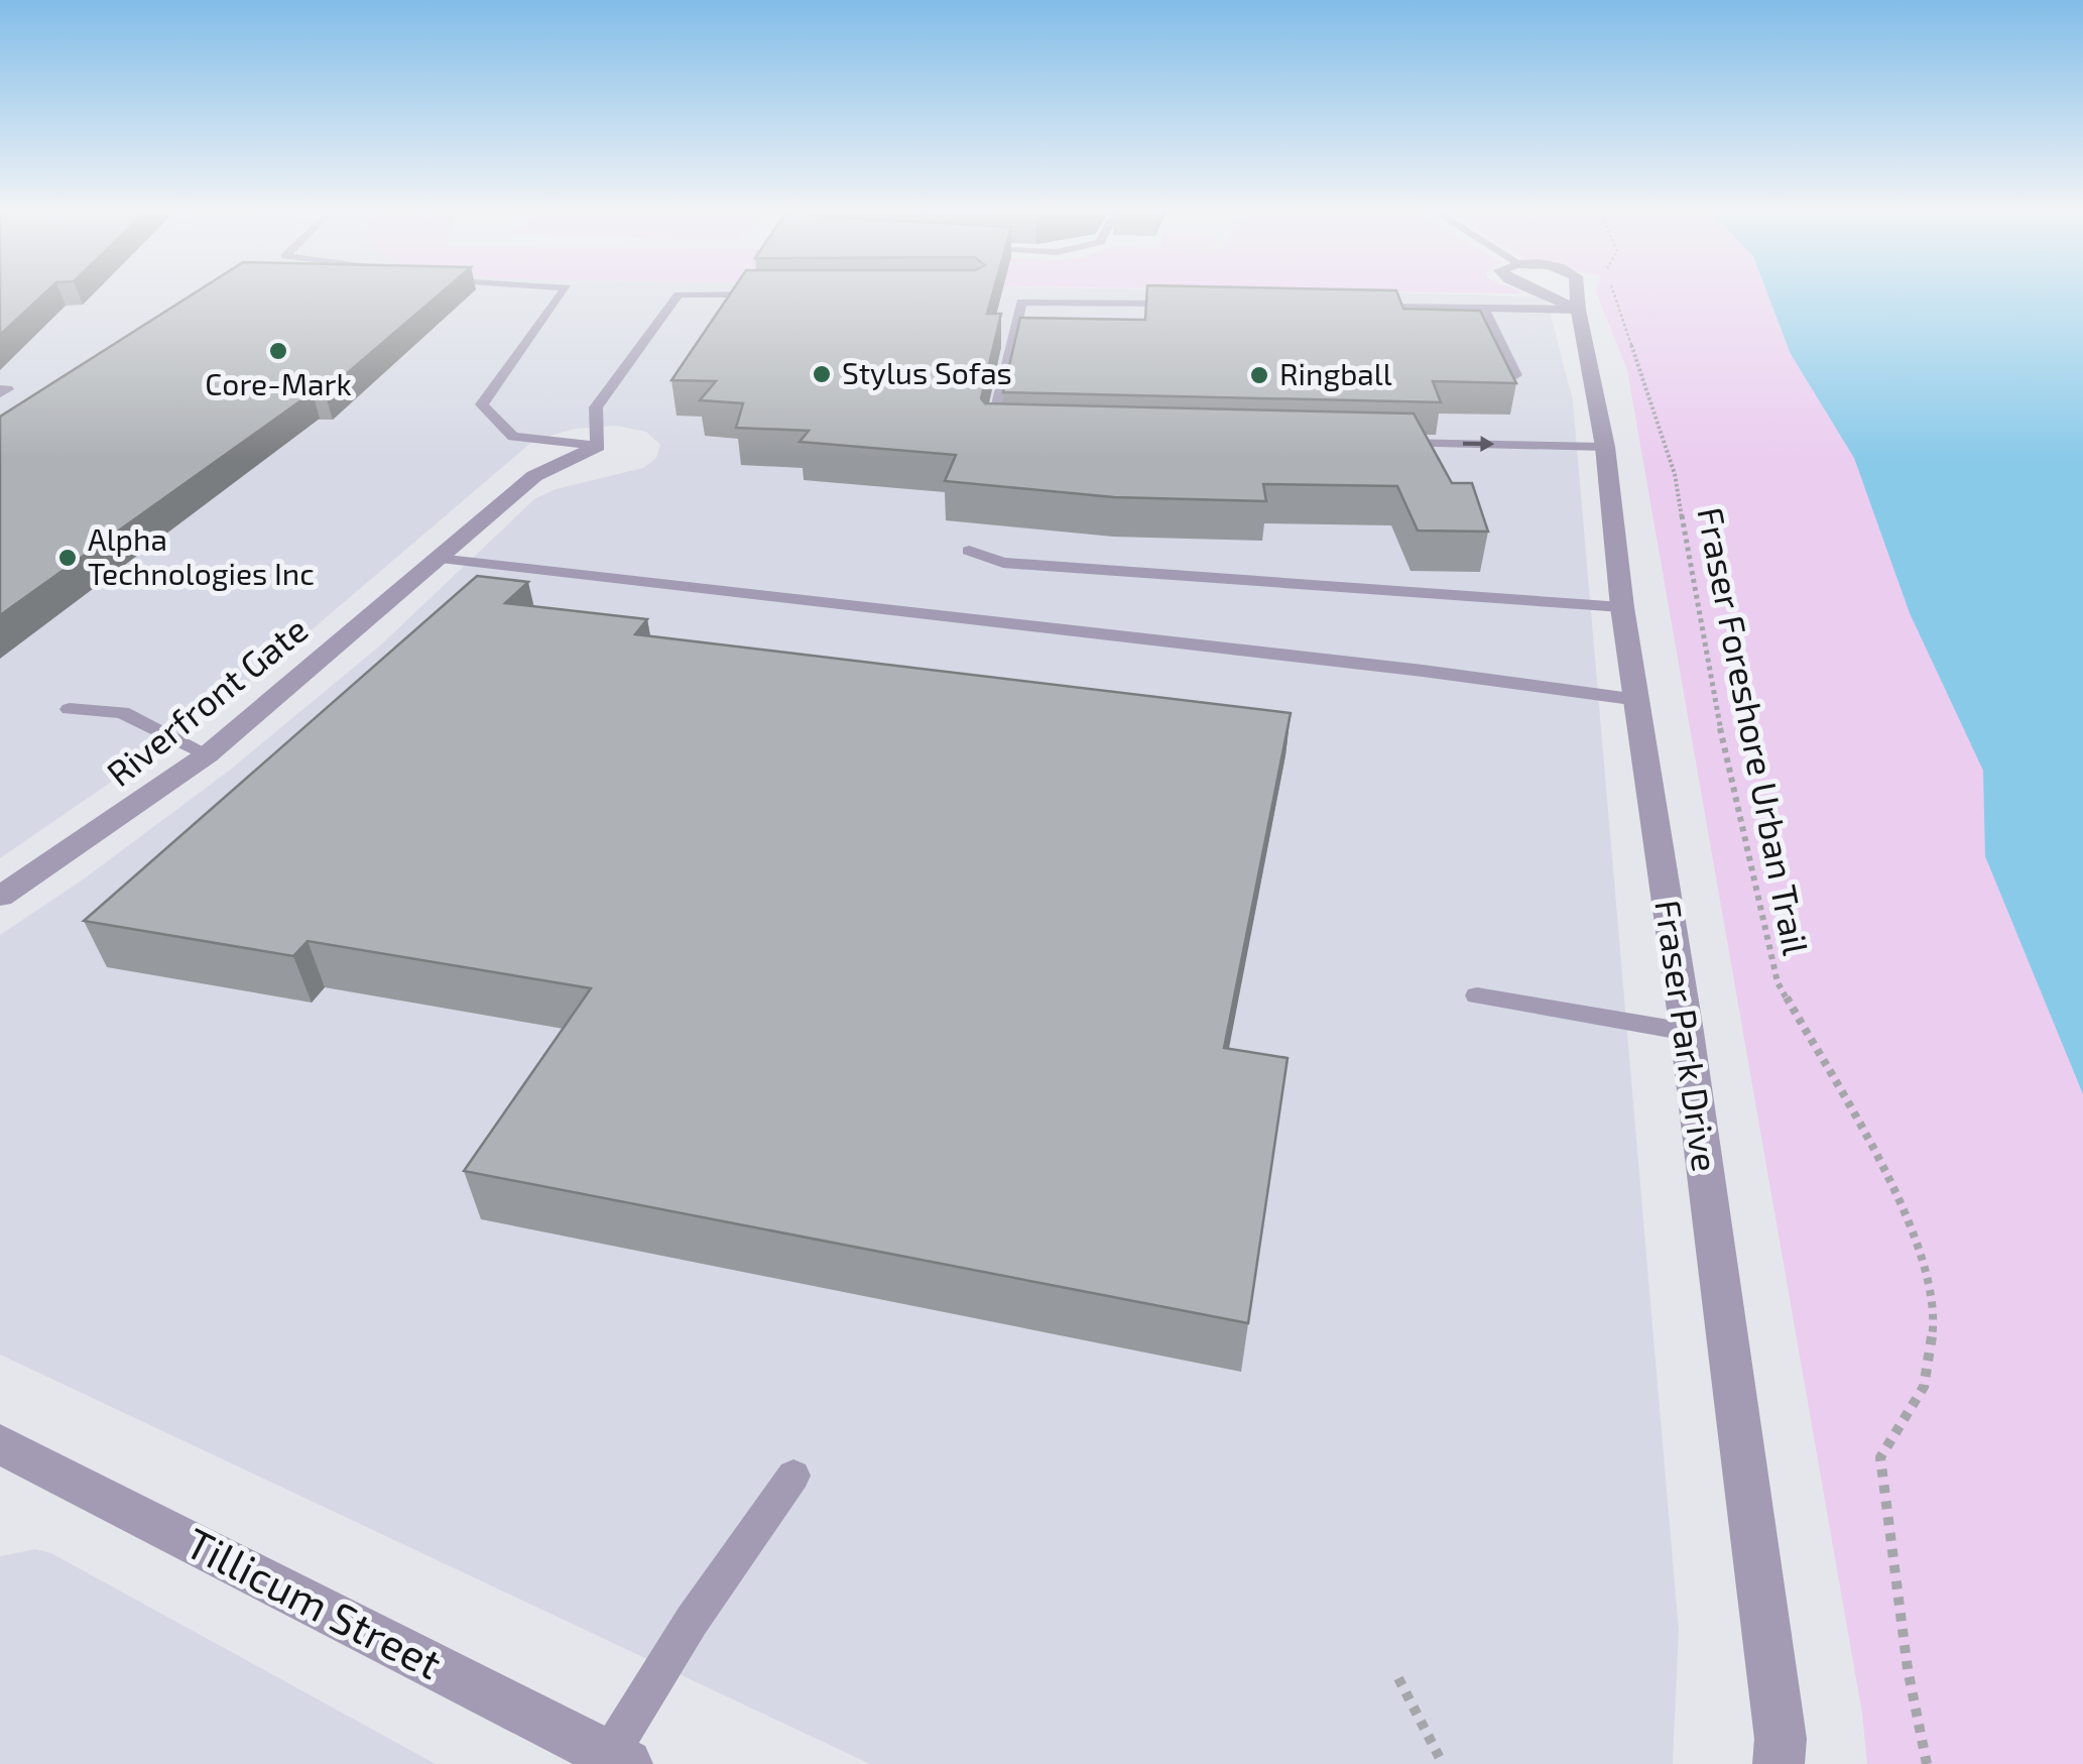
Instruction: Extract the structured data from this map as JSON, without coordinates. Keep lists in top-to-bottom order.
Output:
{
  "streets": {
    "street": ["Riverfront Gate", "Fraser Park Drive", "Tillicum Street"],
    "path": ["Fraser Foreshore Urban Trail"]
  },
  "places": [
    "Core-Mark",
    "Stylus Sofas",
    "Ringball",
    "Alpha Technologies Inc"
  ]
}
